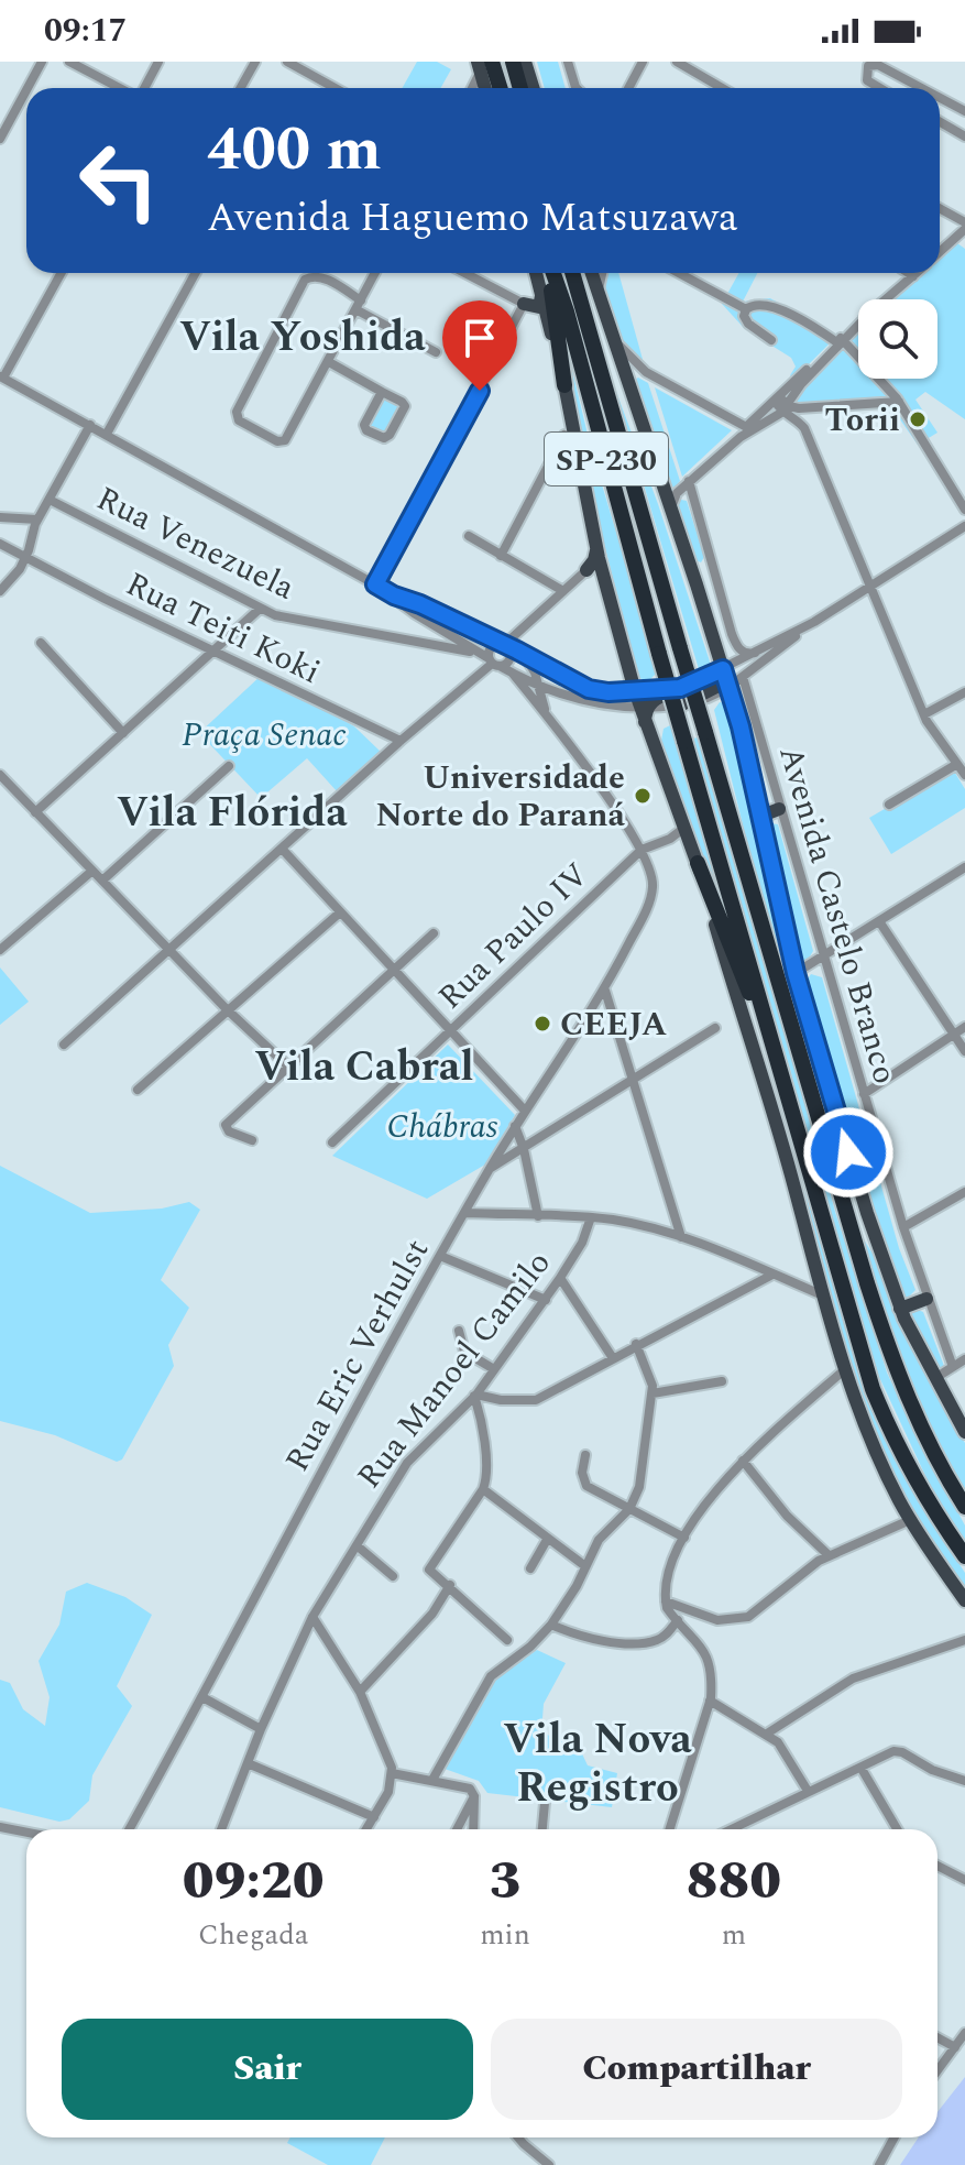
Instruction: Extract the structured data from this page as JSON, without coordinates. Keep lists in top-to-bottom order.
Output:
{
  "streets": {
    "highway": ["SP-230"],
    "street": [
      "Rua Venezuela",
      "Rua Teiti Koki",
      "Avenida Castelo Branco",
      "Rua Paulo IV",
      "Rua Eric Verhulst",
      "Rua Manoel Camilo"
    ]
  },
  "crossings": [
    ["Rua Paulo IV", "Rua Eric Verhulst"]
  ],
  "districts": [
    "Vila Yoshida",
    "Vila Flórida",
    "Vila Cabral",
    "Vila Nova Registro"
  ],
  "parks": ["Praça Senac", "Chábras"],
  "places": ["Torii", "Universidade Norte do Paraná", "CEEJA"],
  "page": {
    "status": "09:17",
    "turn": ["400 m", "Avenida Haguemo Matsuzawa"],
    "eta": [
      "09:20",
      "Chegada",
      "3",
      "min",
      "880",
      "m"
    ],
    "buttons": ["Sair", "Compartilhar"]
  }
}
